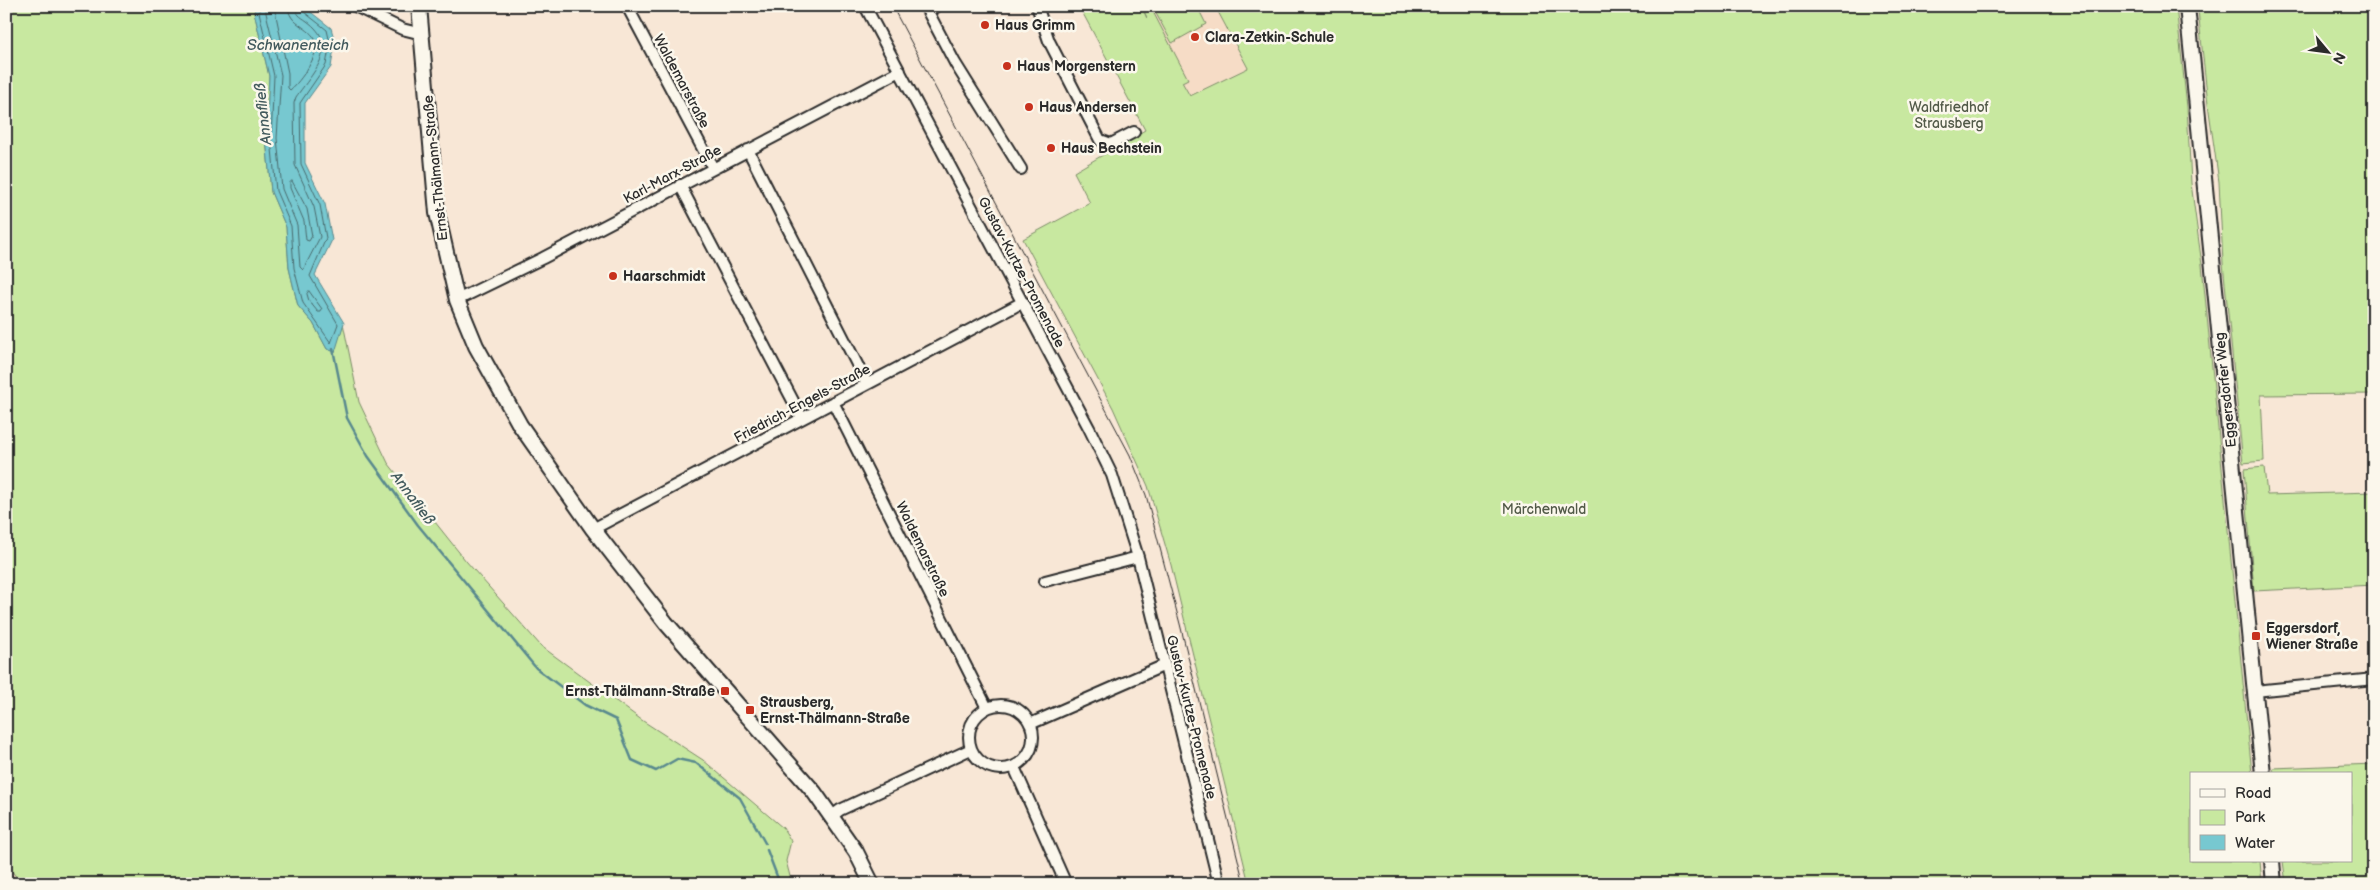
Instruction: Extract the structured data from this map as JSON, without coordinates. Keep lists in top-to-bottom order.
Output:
{
  "streets": {
    "main road": ["Ernst-Thälmann-Straße", "Eggersdorfer Weg"],
    "street": [
      "Waldemarstraße",
      "Karl-Marx-Straße",
      "Gustav-Kurtze-Promenade",
      "Friedrich-Engels-Straße"
    ]
  },
  "crossings": [
    ["Waldemarstraße", "Karl-Marx-Straße"],
    ["Waldemarstraße", "Friedrich-Engels-Straße"],
    ["Ernst-Thälmann-Straße", "Karl-Marx-Straße"],
    ["Ernst-Thälmann-Straße", "Friedrich-Engels-Straße"],
    ["Karl-Marx-Straße", "Gustav-Kurtze-Promenade"],
    ["Gustav-Kurtze-Promenade", "Friedrich-Engels-Straße"]
  ],
  "water": ["Schwanenteich", "Annafließ"],
  "parks": ["Waldfriedhof Strausberg", "Märchenwald"],
  "places": {
    "other": [
      "Haus Grimm",
      "Clara-Zetkin-Schule",
      "Haus Morgenstern",
      "Haus Andersen",
      "Haus Bechstein",
      "Haarschmidt"
    ],
    "transit": ["Eggersdorf, Wiener Straße", "Ernst-Thälmann-Straße", "Strausberg, Ernst-Thälmann-Straße"]
  },
  "legend": ["Road", "Park", "Water"],
  "north": "bottom right"
}
